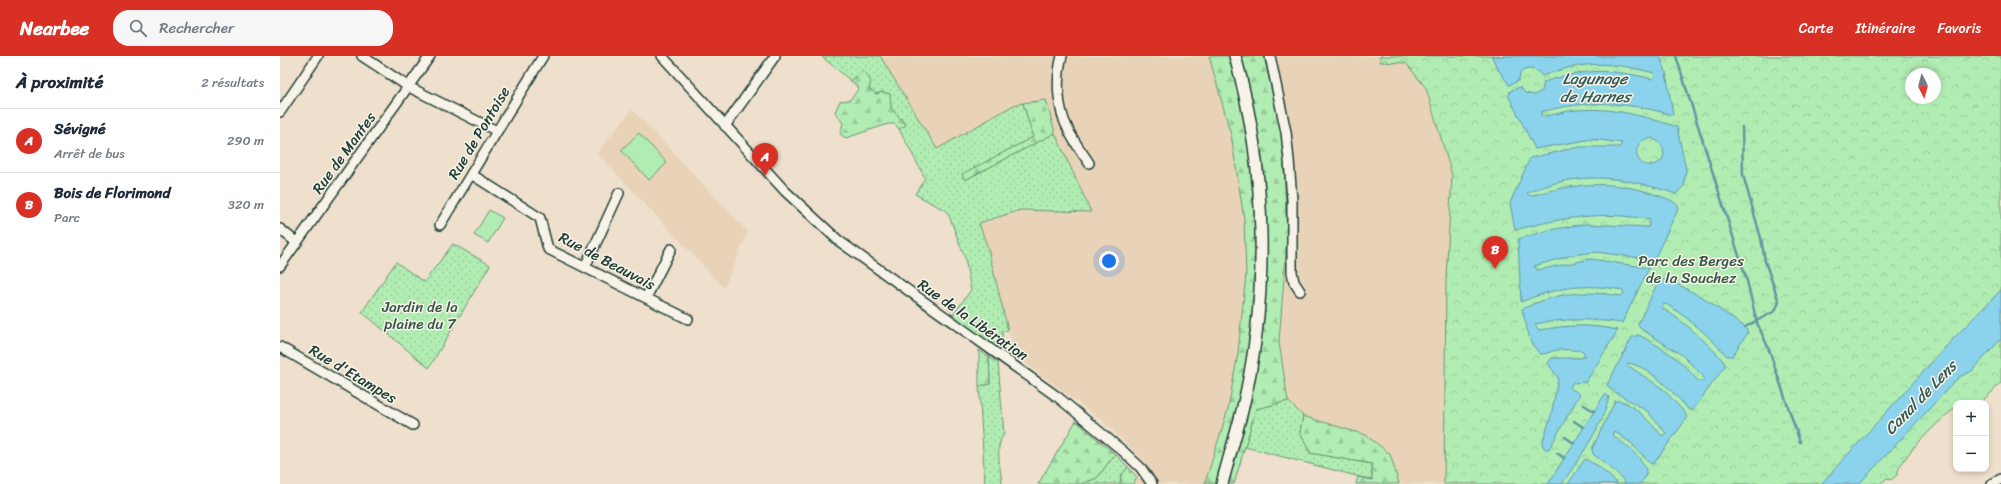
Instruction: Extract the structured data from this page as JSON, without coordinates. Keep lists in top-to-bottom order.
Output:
{
  "streets": {
    "street": [
      "Rue de Pontoise",
      "Rue de Mantes",
      "Rue de Beauvais",
      "Rue de la Libération",
      "Rue d'Etampes"
    ]
  },
  "crossings": [
    ["Rue de Pontoise", "Rue de Beauvais"]
  ],
  "water": ["Lagunage de Harnes", "Canal de Lens"],
  "parks": ["Parc des Berges de la Souchez", "Jardin de la plaine du 7"],
  "north": "bottom",
  "page": {
    "header": "Nearbee",
    "search": "Rechercher",
    "nav": ["Carte", "Itinéraire", "Favoris"],
    "heading": ["À proximité", "2 résultats"],
    "list": [
      {
        "mark": "A",
        "name": "Sévigné",
        "note": "Arrêt de bus",
        "value": "290 m"
      },
      {
        "mark": "B",
        "name": "Bois de Florimond",
        "note": "Parc",
        "value": "320 m"
      }
    ],
    "pins": ["A", "B"],
    "map_buttons": ["+", "−"]
  }
}
